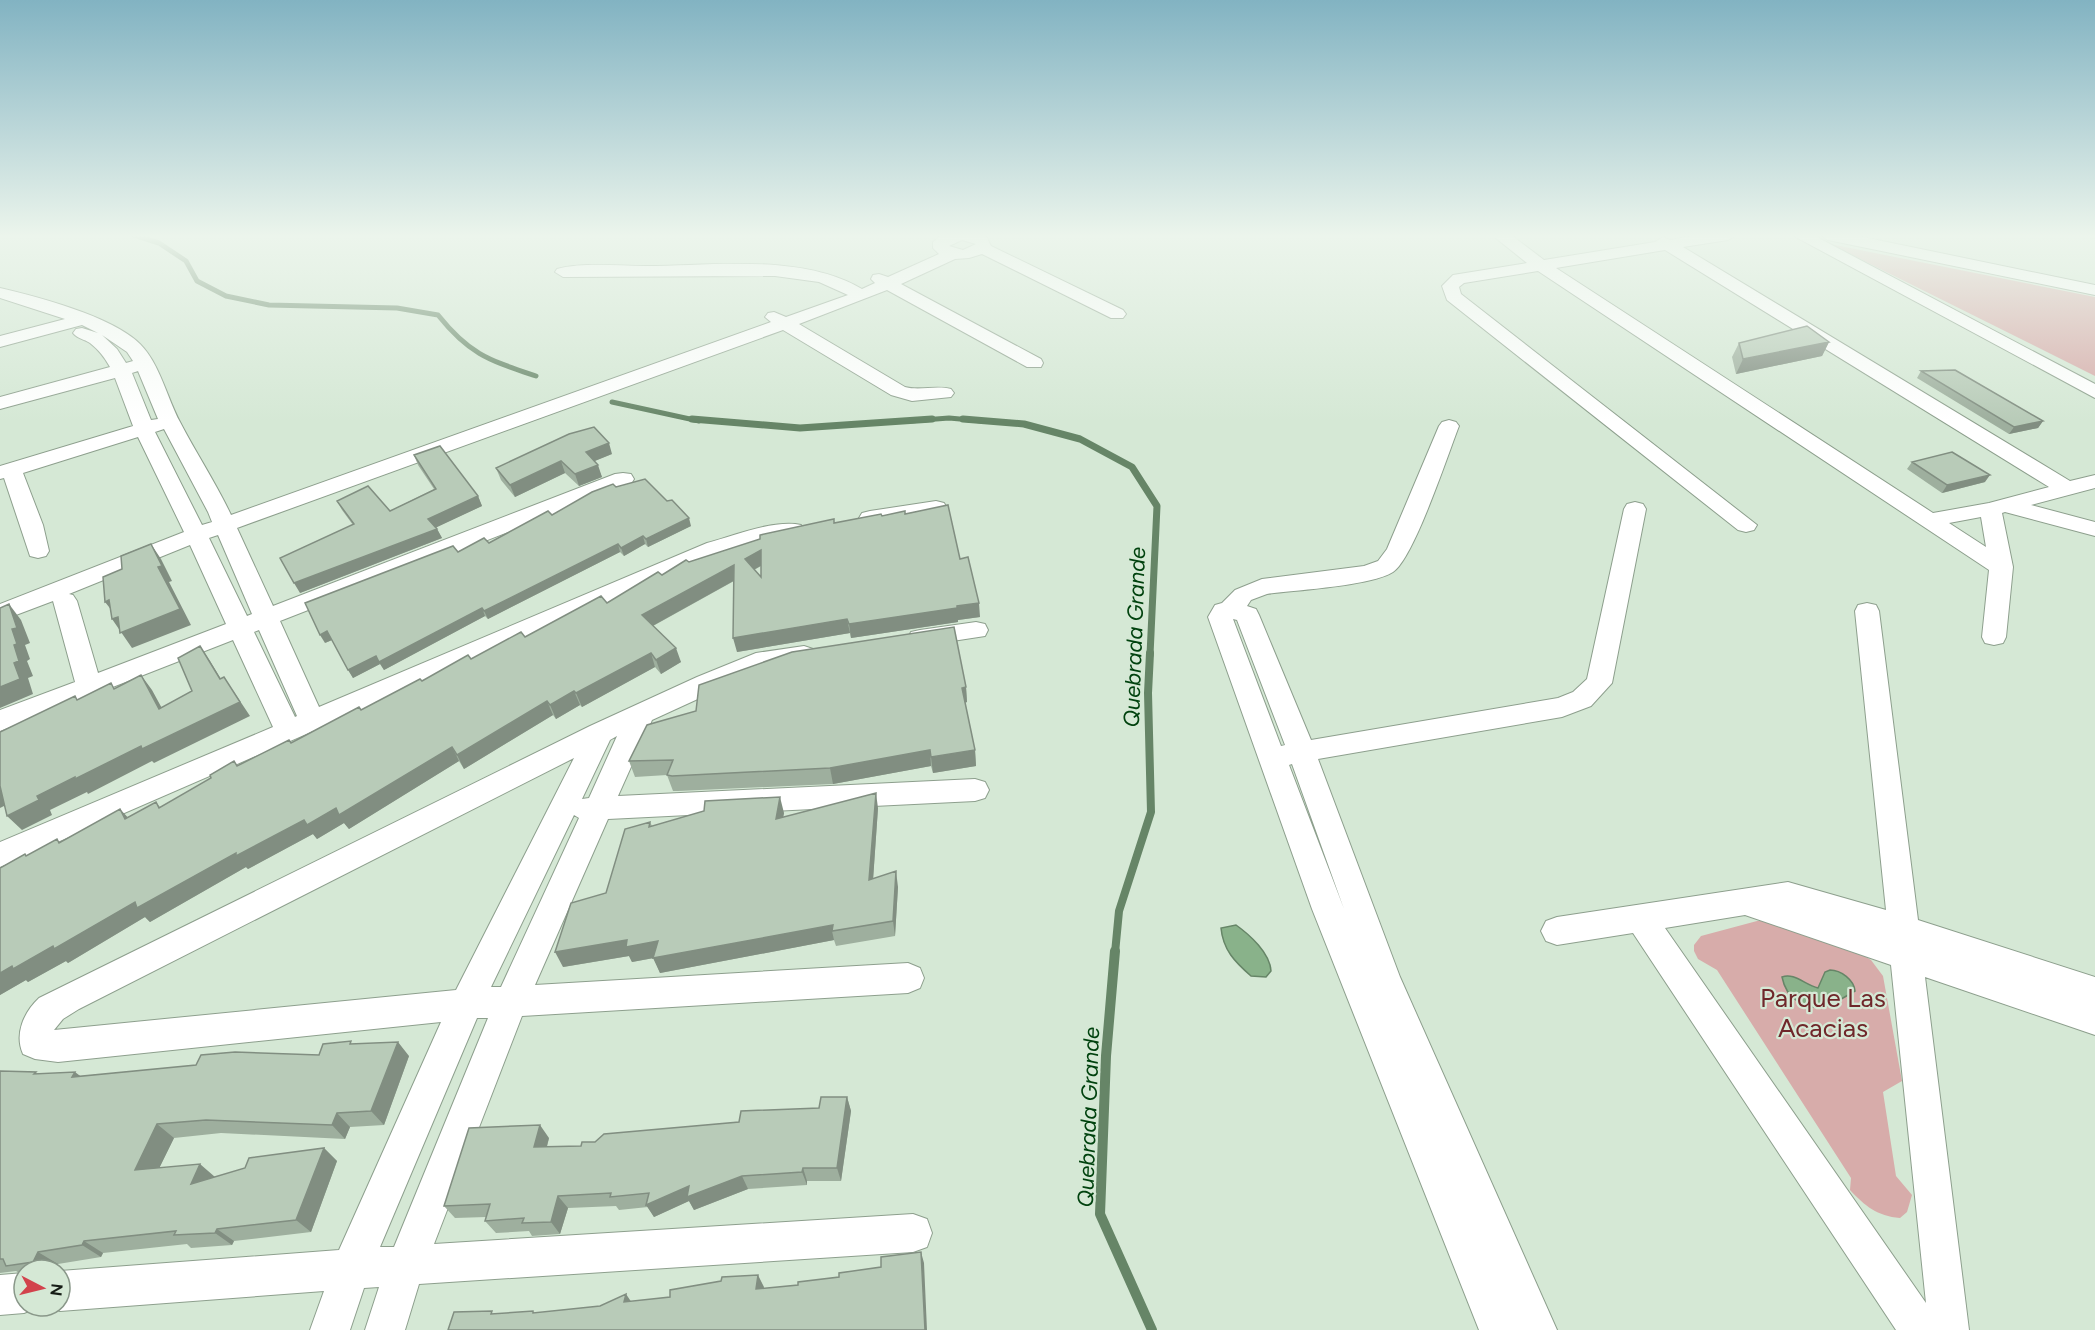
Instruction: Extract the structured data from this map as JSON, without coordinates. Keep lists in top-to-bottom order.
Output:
{
  "water": ["Quebrada Grande"],
  "parks": ["Parque Las Acacias"],
  "north": "right"
}
